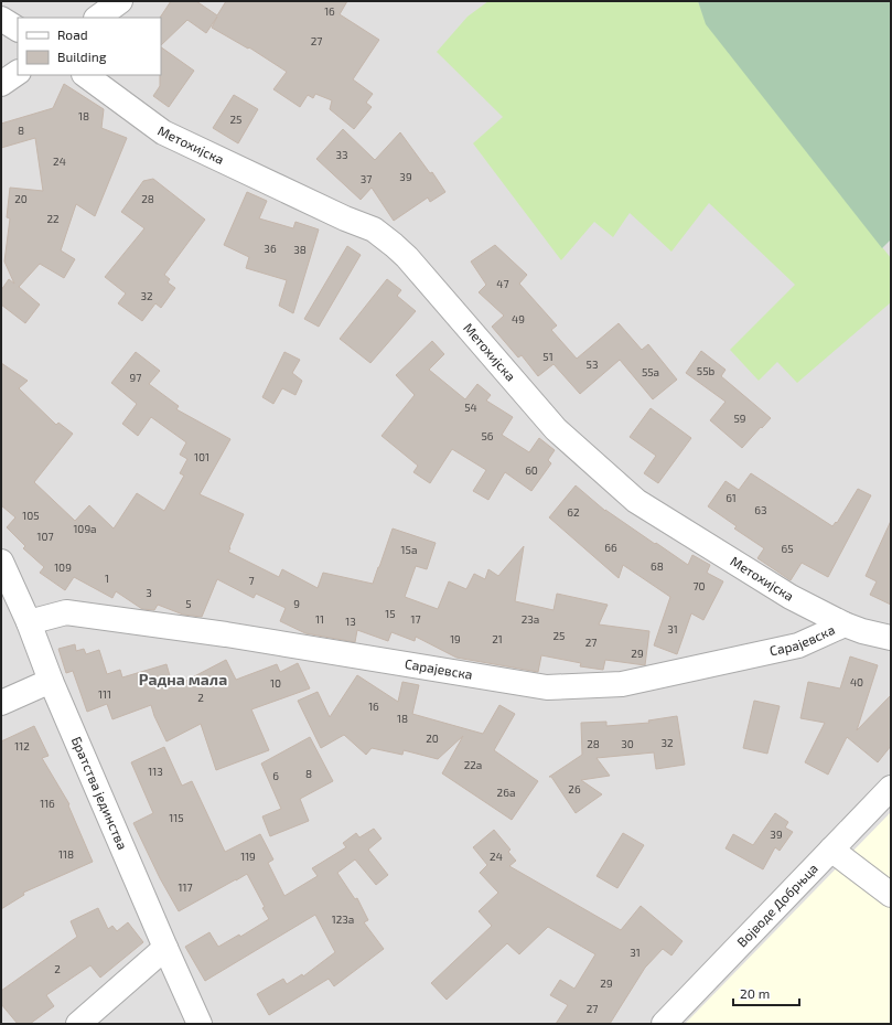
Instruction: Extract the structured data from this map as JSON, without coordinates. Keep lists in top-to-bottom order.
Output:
{
  "streets": {
    "street": [
      "Метохијска",
      "Сарајевска",
      "Братства јединства",
      "Војводе Добрњца"
    ]
  },
  "crossings": [
    ["Метохијска", "Сарајевска"],
    ["Сарајевска", "Братства јединства"]
  ],
  "districts": ["Радна мала"],
  "house_numbers": [
    "16",
    "27",
    "18",
    "25",
    "8",
    "33",
    "24",
    "39",
    "37",
    "20",
    "28",
    "22",
    "36",
    "38",
    "47",
    "32",
    "49",
    "51",
    "53",
    "55b",
    "55a",
    "97",
    "54",
    "59",
    "56",
    "101",
    "60",
    "61",
    "63",
    "62",
    "105",
    "109a",
    "107",
    "66",
    "65",
    "15a",
    "68",
    "109",
    "1",
    "7",
    "70",
    "3",
    "5",
    "9",
    "15",
    "11",
    "17",
    "23a",
    "13",
    "31",
    "25",
    "19",
    "21",
    "27",
    "29",
    "40",
    "10",
    "111",
    "2",
    "16",
    "18",
    "20",
    "32",
    "28",
    "30",
    "112",
    "22a",
    "113",
    "8",
    "6",
    "26",
    "26a",
    "116",
    "115",
    "39",
    "118",
    "119",
    "24",
    "117",
    "123a",
    "31",
    "2",
    "29",
    "27"
  ],
  "legend": ["Road", "Building"],
  "scale_bar": "20 m"
}
